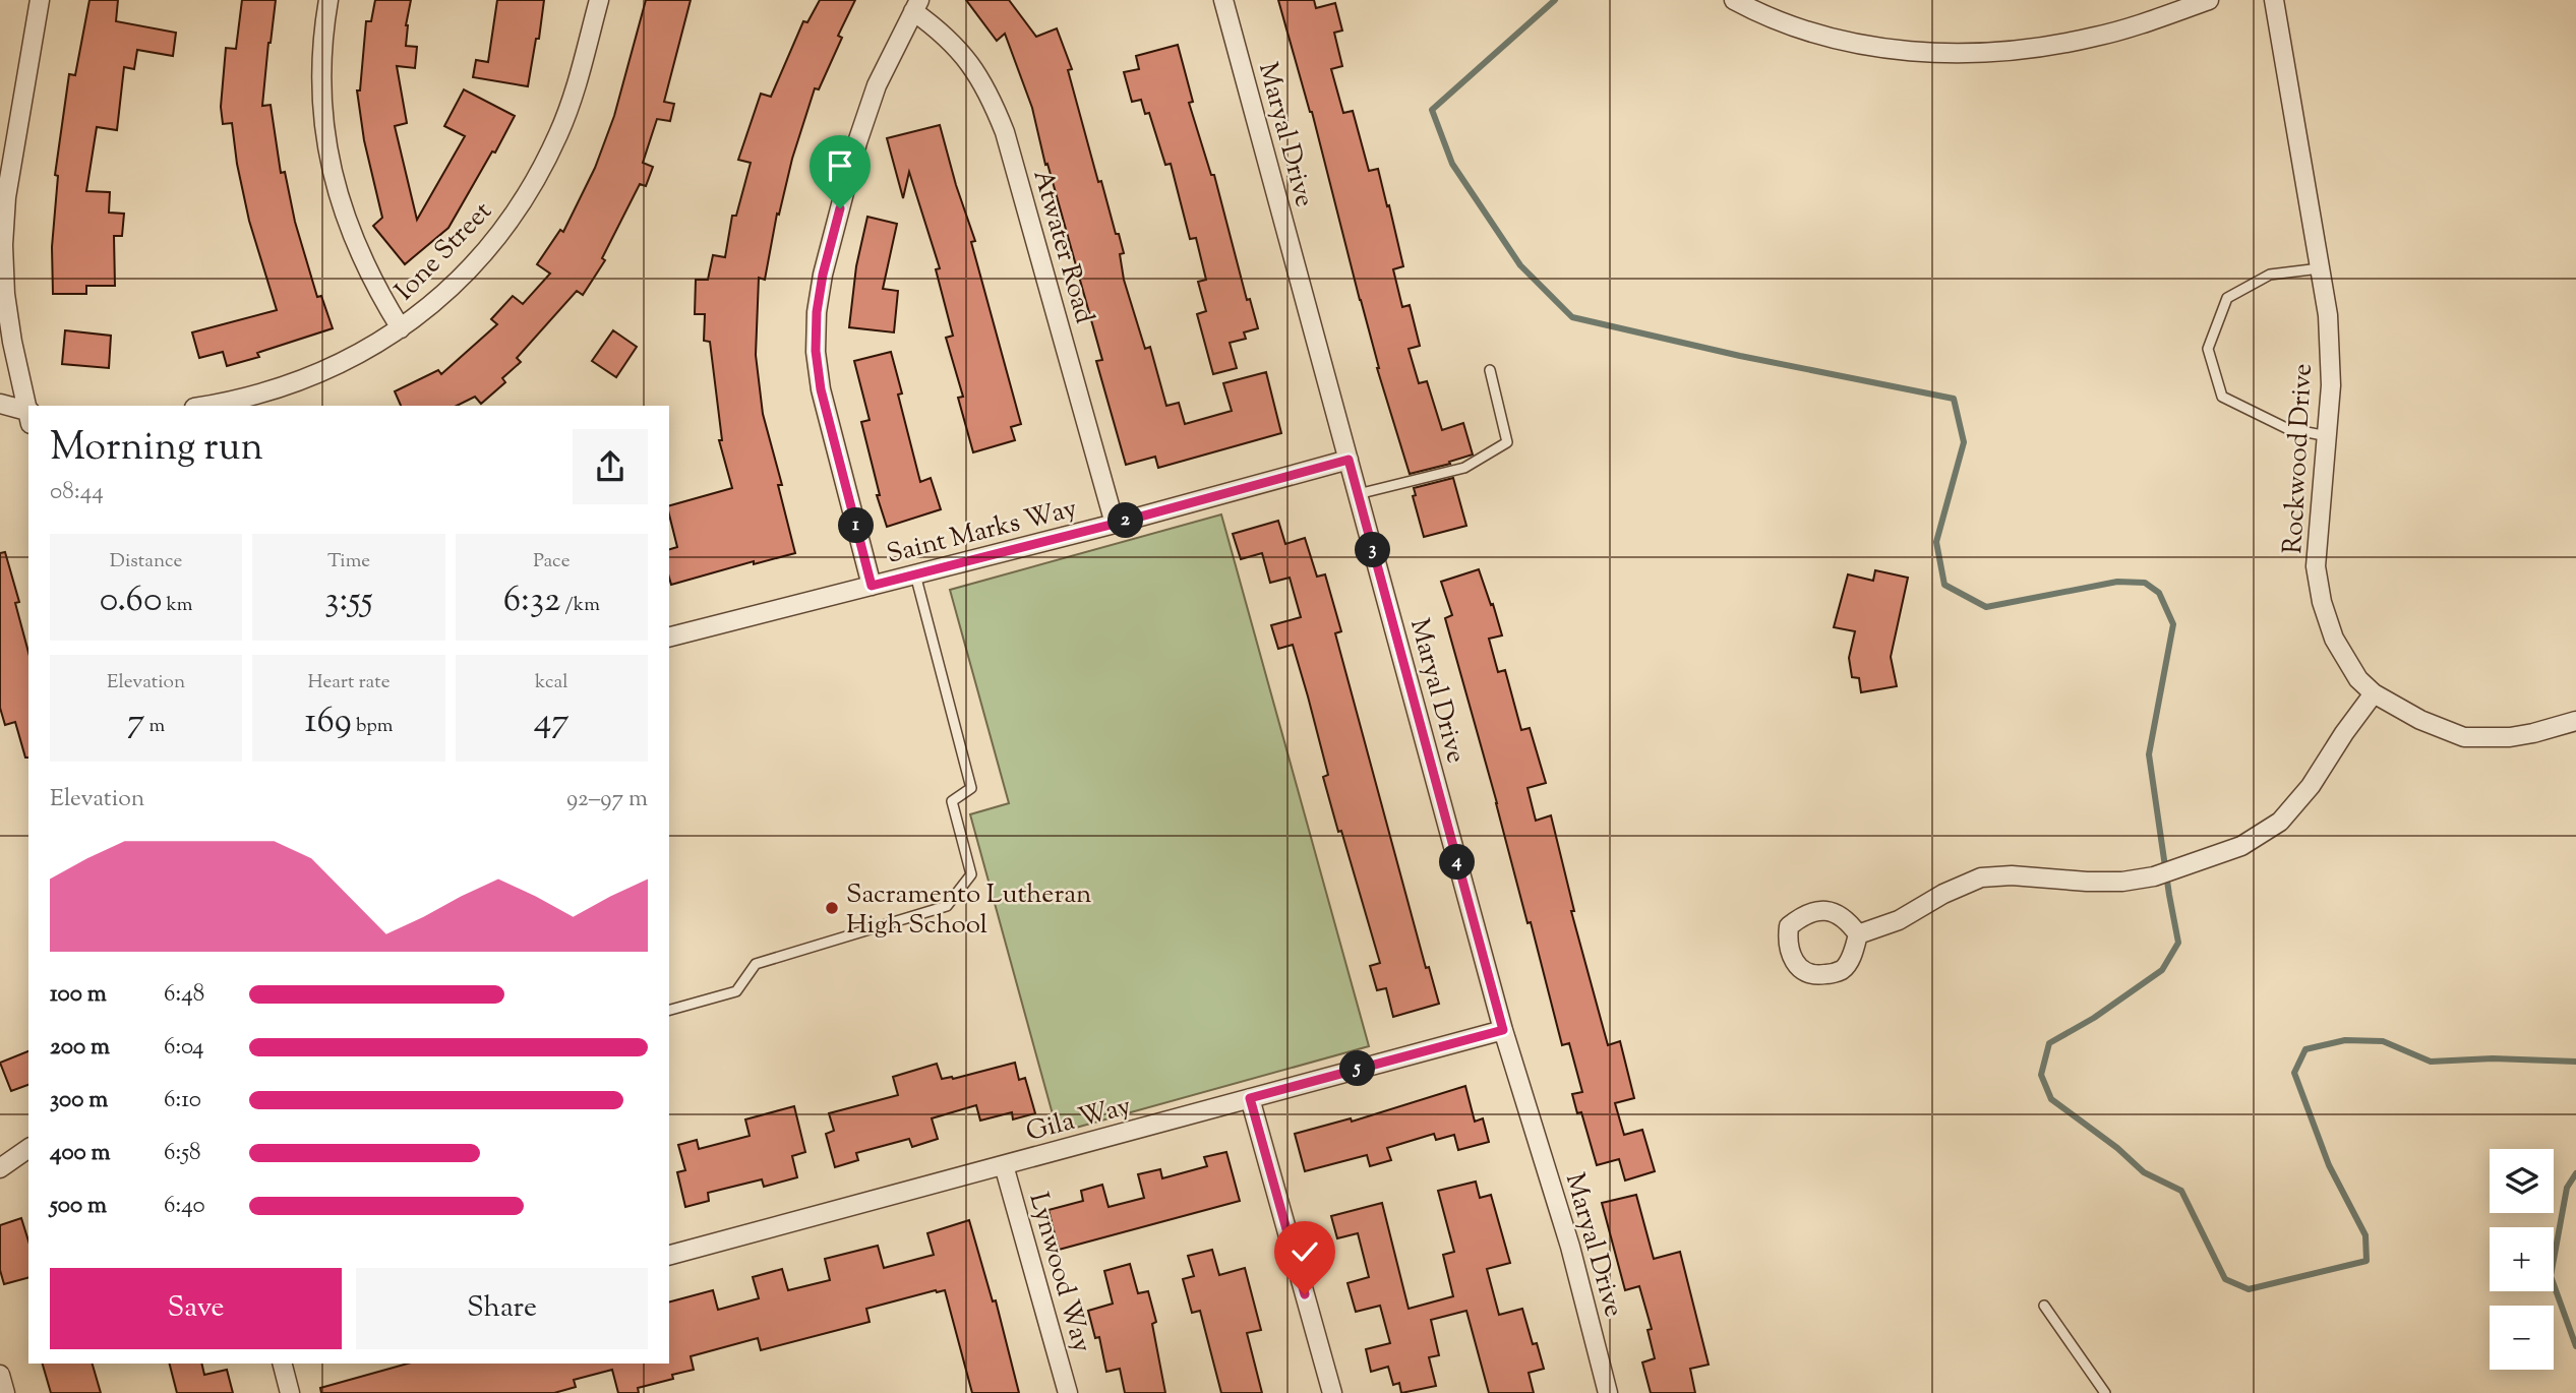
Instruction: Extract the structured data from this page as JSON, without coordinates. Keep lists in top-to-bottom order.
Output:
{
  "streets": {
    "street": [
      "Maryal Drive",
      "Atwater Road",
      "Ione Street",
      "Rockwood Drive",
      "Saint Marks Way",
      "Gila Way",
      "Lynwood Way"
    ]
  },
  "crossings": [
    ["Maryal Drive", "Saint Marks Way"],
    ["Maryal Drive", "Gila Way"],
    ["Atwater Road", "Saint Marks Way"],
    ["Gila Way", "Lynwood Way"]
  ],
  "places": ["Sacramento Lutheran High School"],
  "page": {
    "heading": ["Morning run", "08:44"],
    "pins": [
      "2",
      "1",
      "3",
      "4",
      "5"
    ],
    "stats": [
      ["Distance", "0.60 km"],
      ["Time", "3:55"],
      ["Pace", "6:32 /km"],
      ["Elevation", "7 m"],
      ["Heart rate", "169 bpm"],
      ["kcal", "47"]
    ],
    "chart": ["Elevation", "92–97 m"],
    "list": [
      {
        "name": "100 m",
        "note": "6:48"
      },
      {
        "name": "200 m",
        "note": "6:04"
      },
      {
        "name": "300 m",
        "note": "6:10"
      },
      {
        "name": "400 m",
        "note": "6:58"
      },
      {
        "name": "500 m",
        "note": "6:40"
      }
    ],
    "map_buttons": ["+", "−"],
    "buttons": ["Save", "Share"]
  }
}
